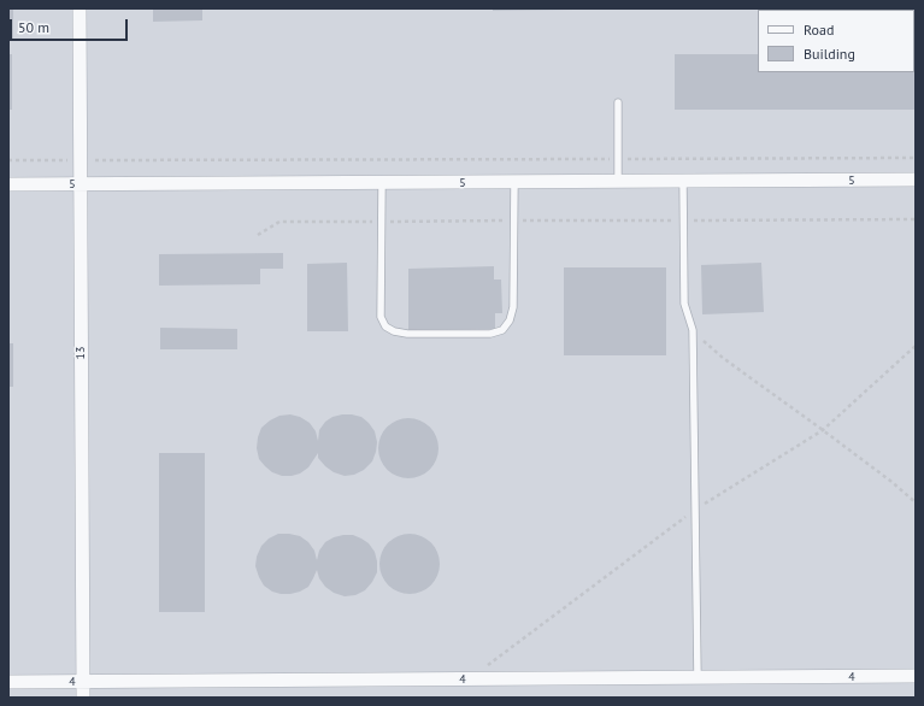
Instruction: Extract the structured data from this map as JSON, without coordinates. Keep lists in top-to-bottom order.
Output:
{
  "streets": {
    "street": ["5", "13", "4"]
  },
  "crossings": [
    ["5", "13"],
    ["13", "4"]
  ],
  "legend": ["Road", "Building"],
  "scale_bar": "50 m"
}
